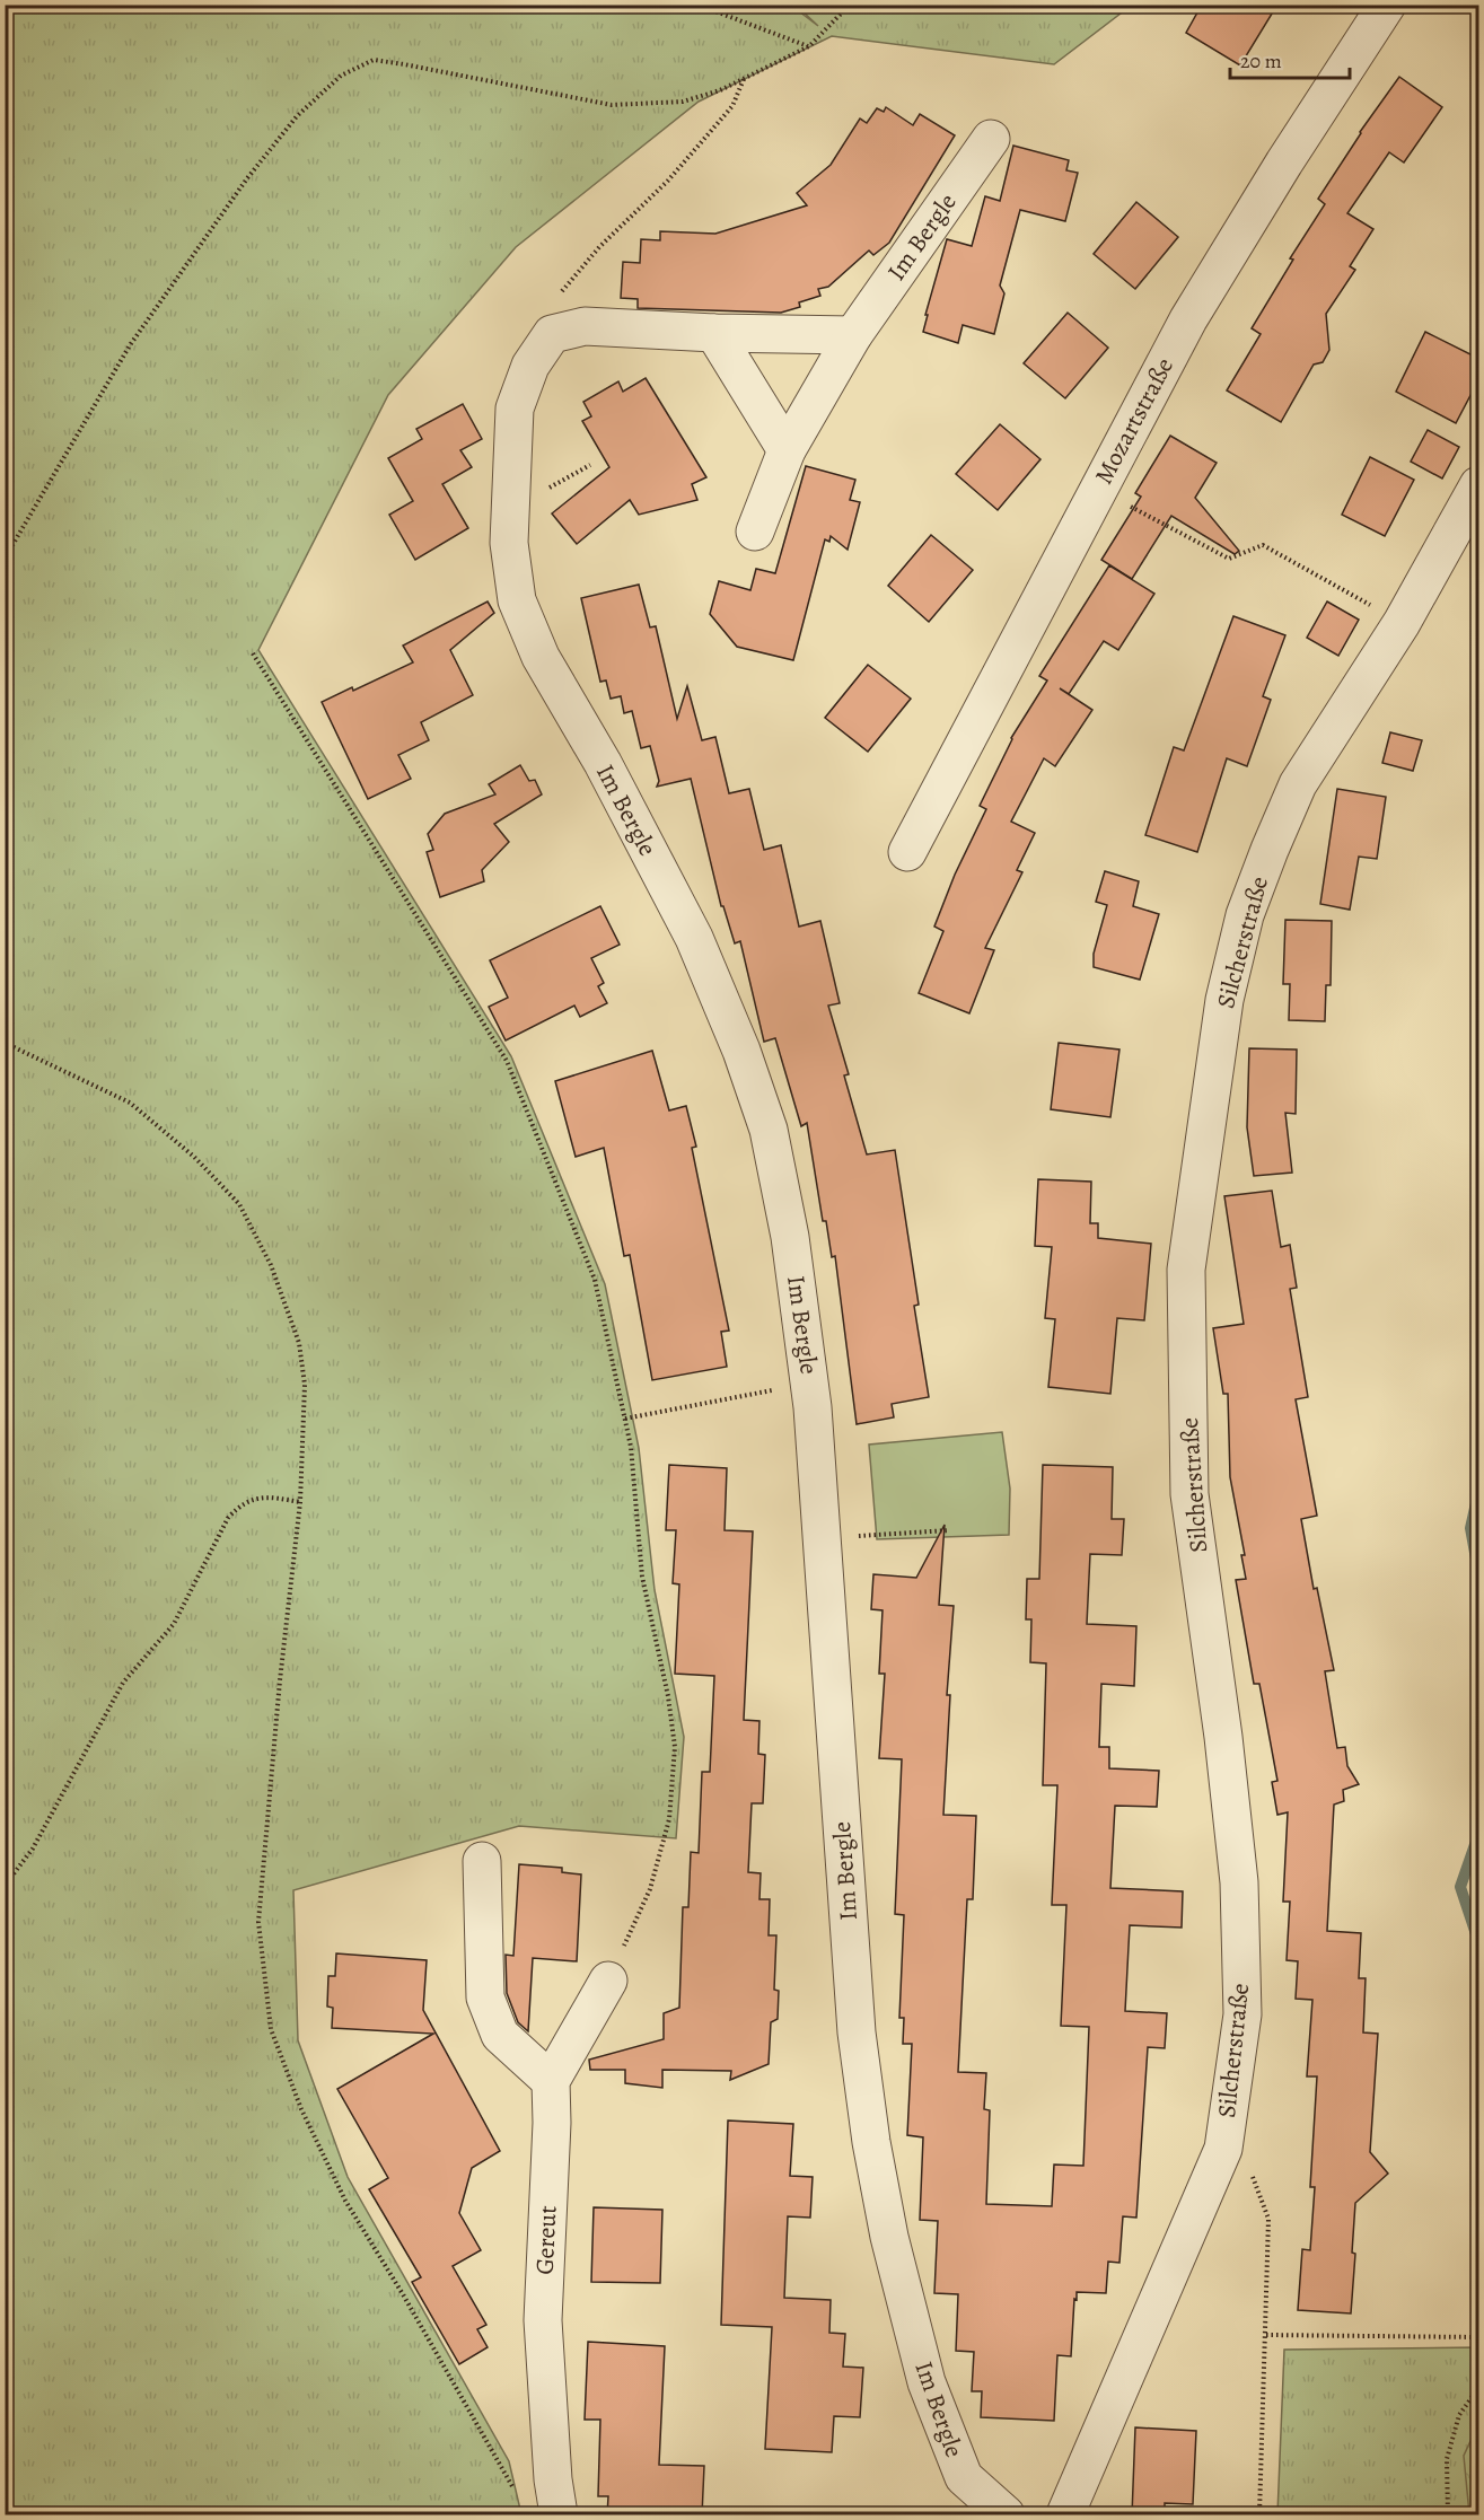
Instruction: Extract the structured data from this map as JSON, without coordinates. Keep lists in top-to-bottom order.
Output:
{
  "streets": {
    "street": [
      "Im Bergle",
      "Mozartstraße",
      "Silcherstraße",
      "Gereut"
    ]
  },
  "scale_bar": "20 m"
}
